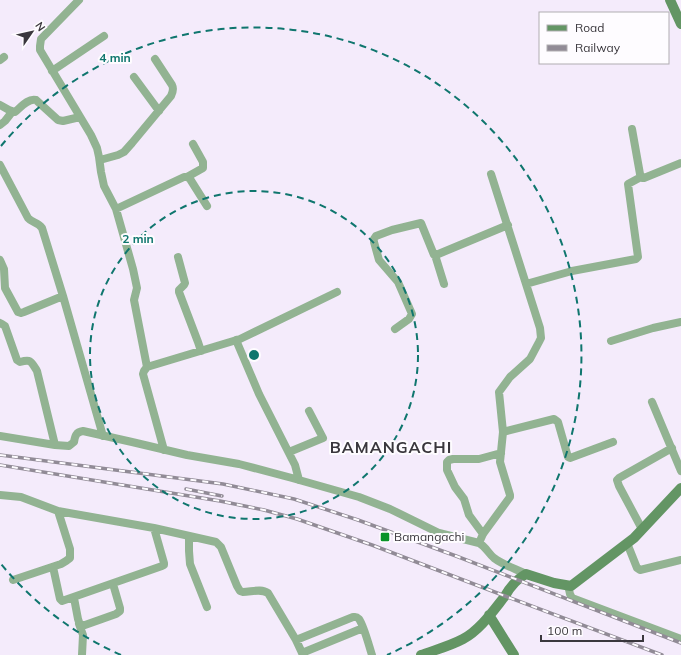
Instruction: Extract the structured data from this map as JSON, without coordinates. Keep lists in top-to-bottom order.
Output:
{
  "districts": ["BAMANGACHI"],
  "places": {
    "transit": ["Bamangachi"]
  },
  "legend": ["Road", "Railway"],
  "scale_bar": "100 m",
  "north": "top right",
  "rings": ["4 min", "2 min"]
}
